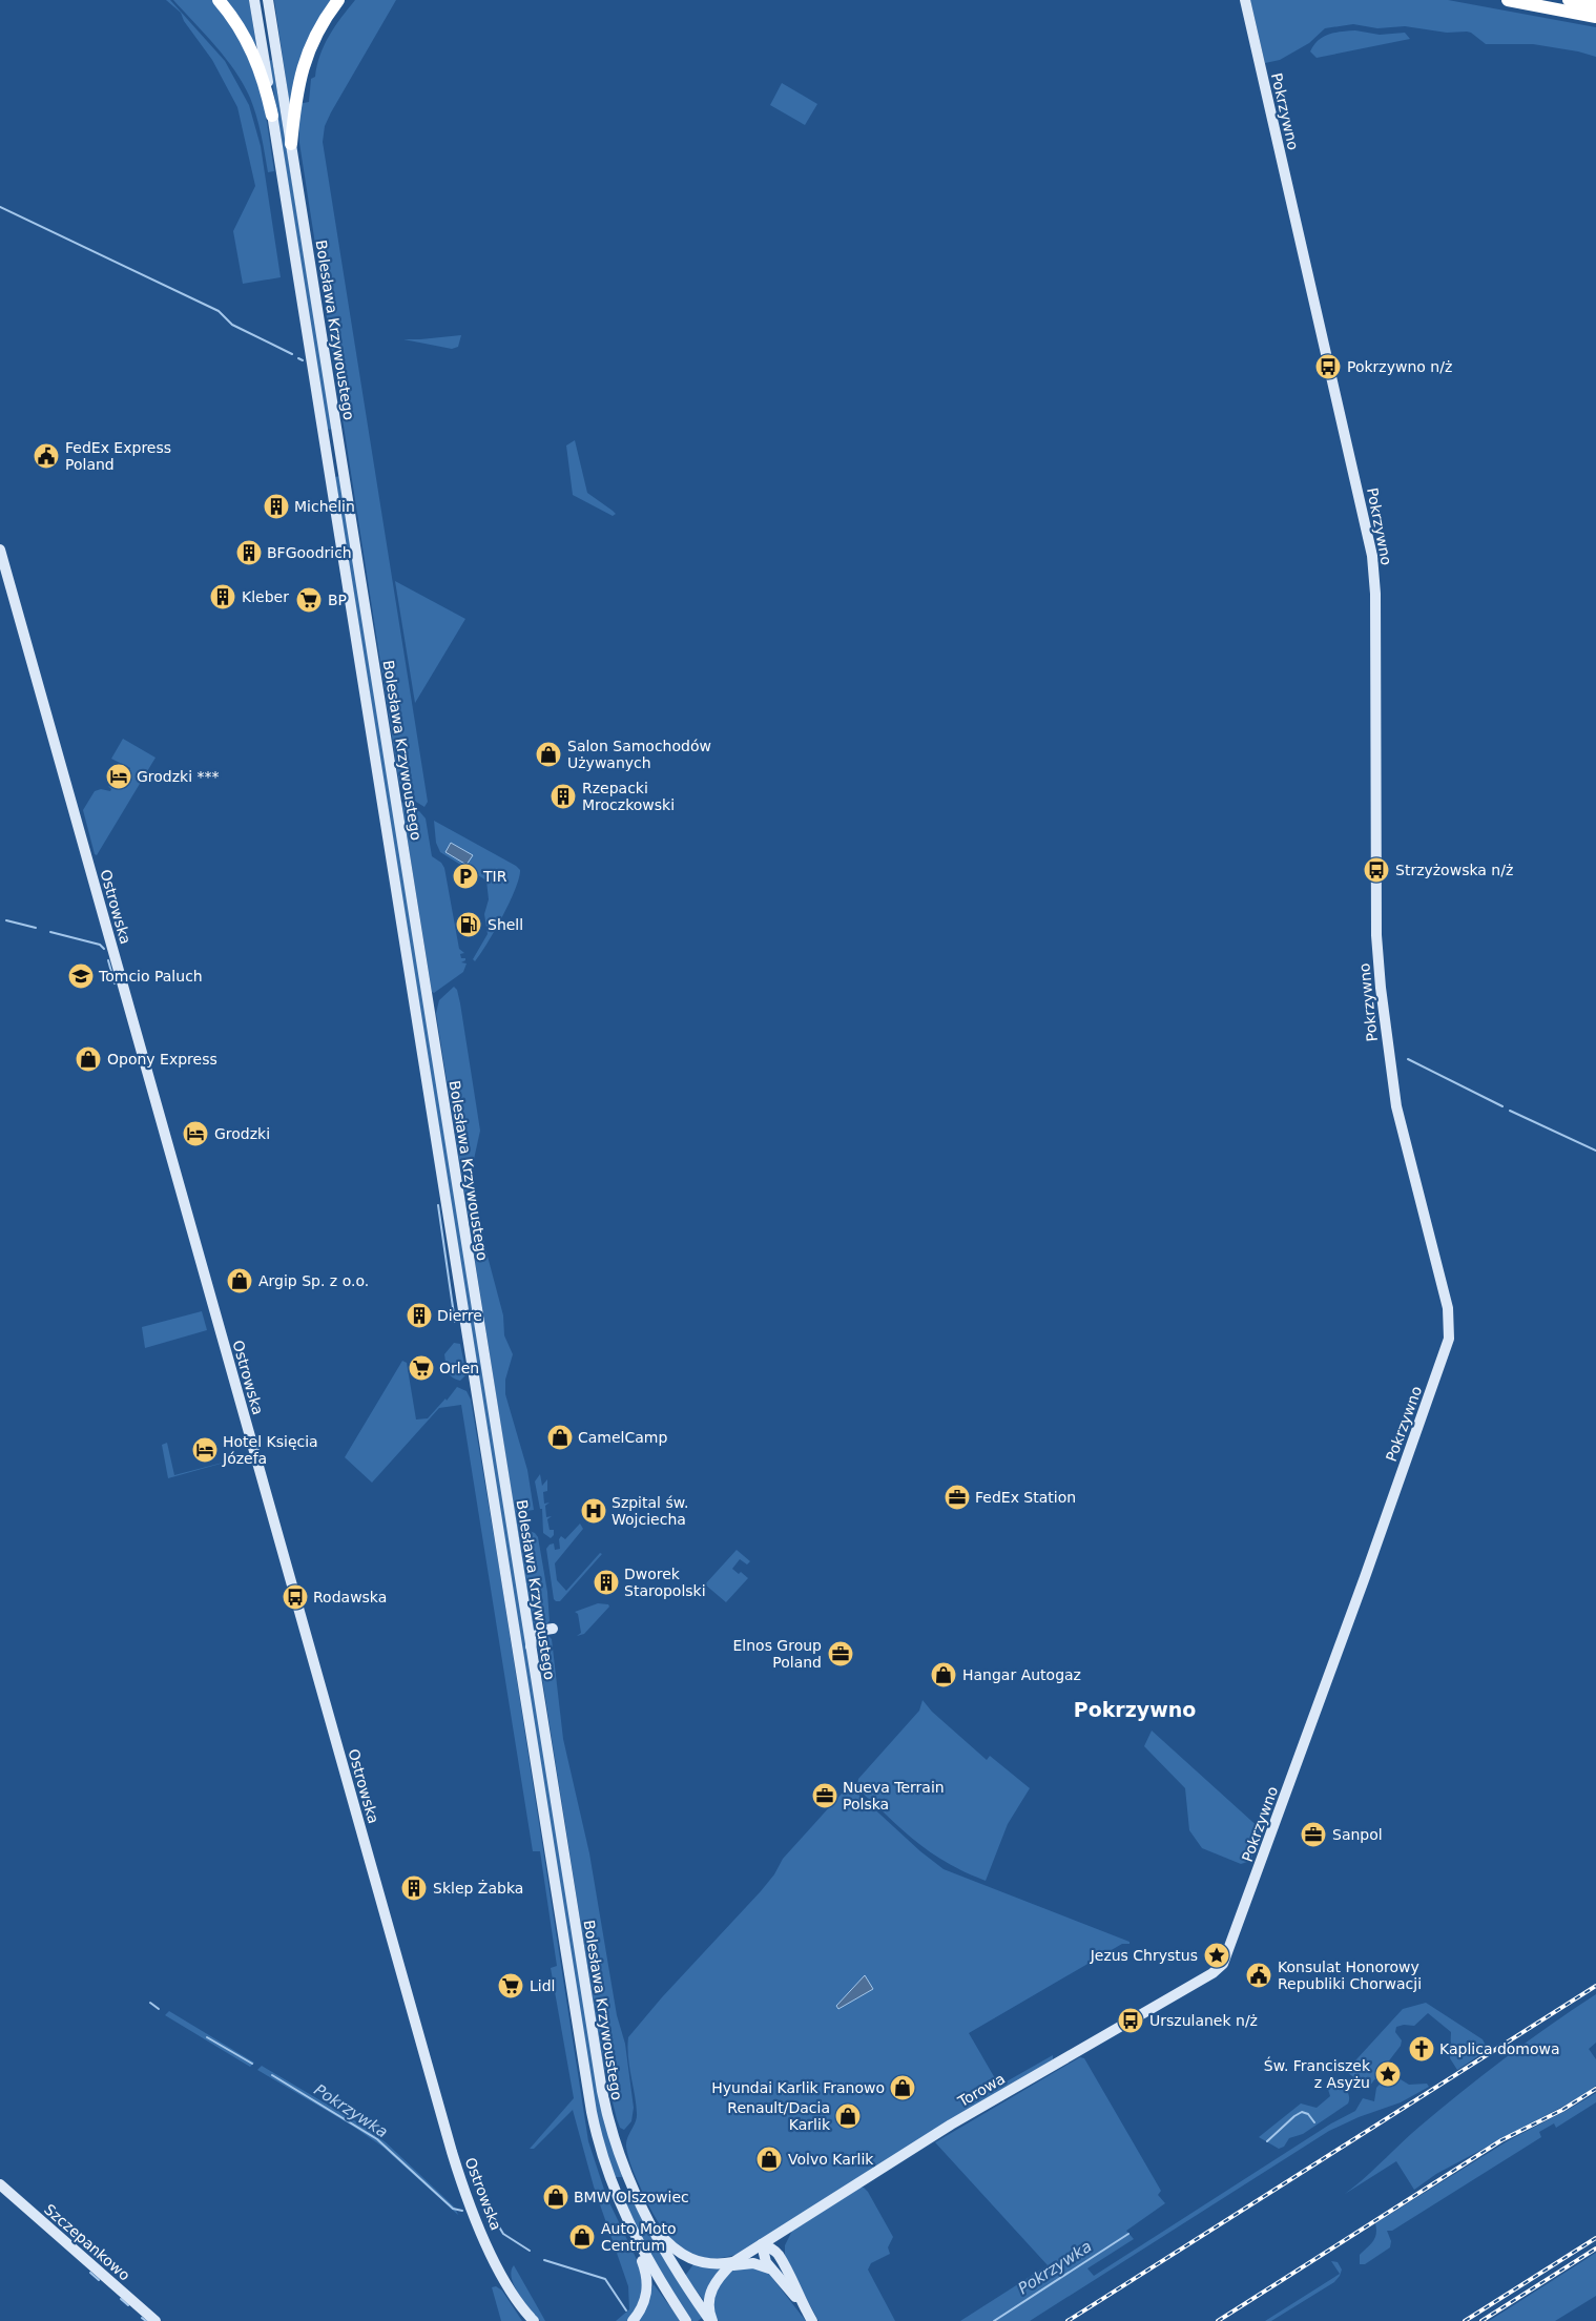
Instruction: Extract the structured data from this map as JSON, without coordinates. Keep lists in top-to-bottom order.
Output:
{
  "streets": {
    "main road": [
      "Pokrzywno",
      "Bolesława Krzywoustego",
      "Ostrowska",
      "Torowa",
      "Szczepankowo"
    ]
  },
  "crossings": [
    ["Pokrzywno", "Torowa"]
  ],
  "districts": ["Pokrzywno"],
  "water": ["Pokrzywka"],
  "places": {
    "bus stop": [
      "Pokrzywno n/ż",
      "Strzyżowska n/ż",
      "Rodawska",
      "Urszulanek n/ż"
    ],
    "public building": ["FedEx Express Poland", "Konsulat Honorowy Republiki Chorwacji"],
    "building": [
      "Michelin",
      "BFGoodrich",
      "Kleber",
      "Rzepacki Mroczkowski",
      "Dierre",
      "Dworek Staropolski",
      "Sklep Żabka"
    ],
    "supermarket": ["BP", "Orlen", "Lidl"],
    "shop": [
      "Salon Samochodów Używanych",
      "Opony Express",
      "Argip Sp. z o.o.",
      "CamelCamp",
      "Hangar Autogaz",
      "Hyundai Karlik Franowo",
      "Renault/Dacia Karlik",
      "Volvo Karlik",
      "BMW Olszowiec",
      "Auto Moto Centrum"
    ],
    "hotel": ["Grodzki ***", "Grodzki", "Hotel Księcia Józefa"],
    "parking": ["TIR"],
    "fuel station": ["Shell"],
    "school or university": ["Tomcio Paluch"],
    "office": [
      "FedEx Station",
      "Elnos Group Poland",
      "Nueva Terrain Polska",
      "Sanpol"
    ],
    "hospital": ["Szpital św. Wojciecha"],
    "place": ["Jezus Chrystus", "Św. Franciszek z Asyżu"],
    "church": ["Kaplica domowa"]
  }
}
